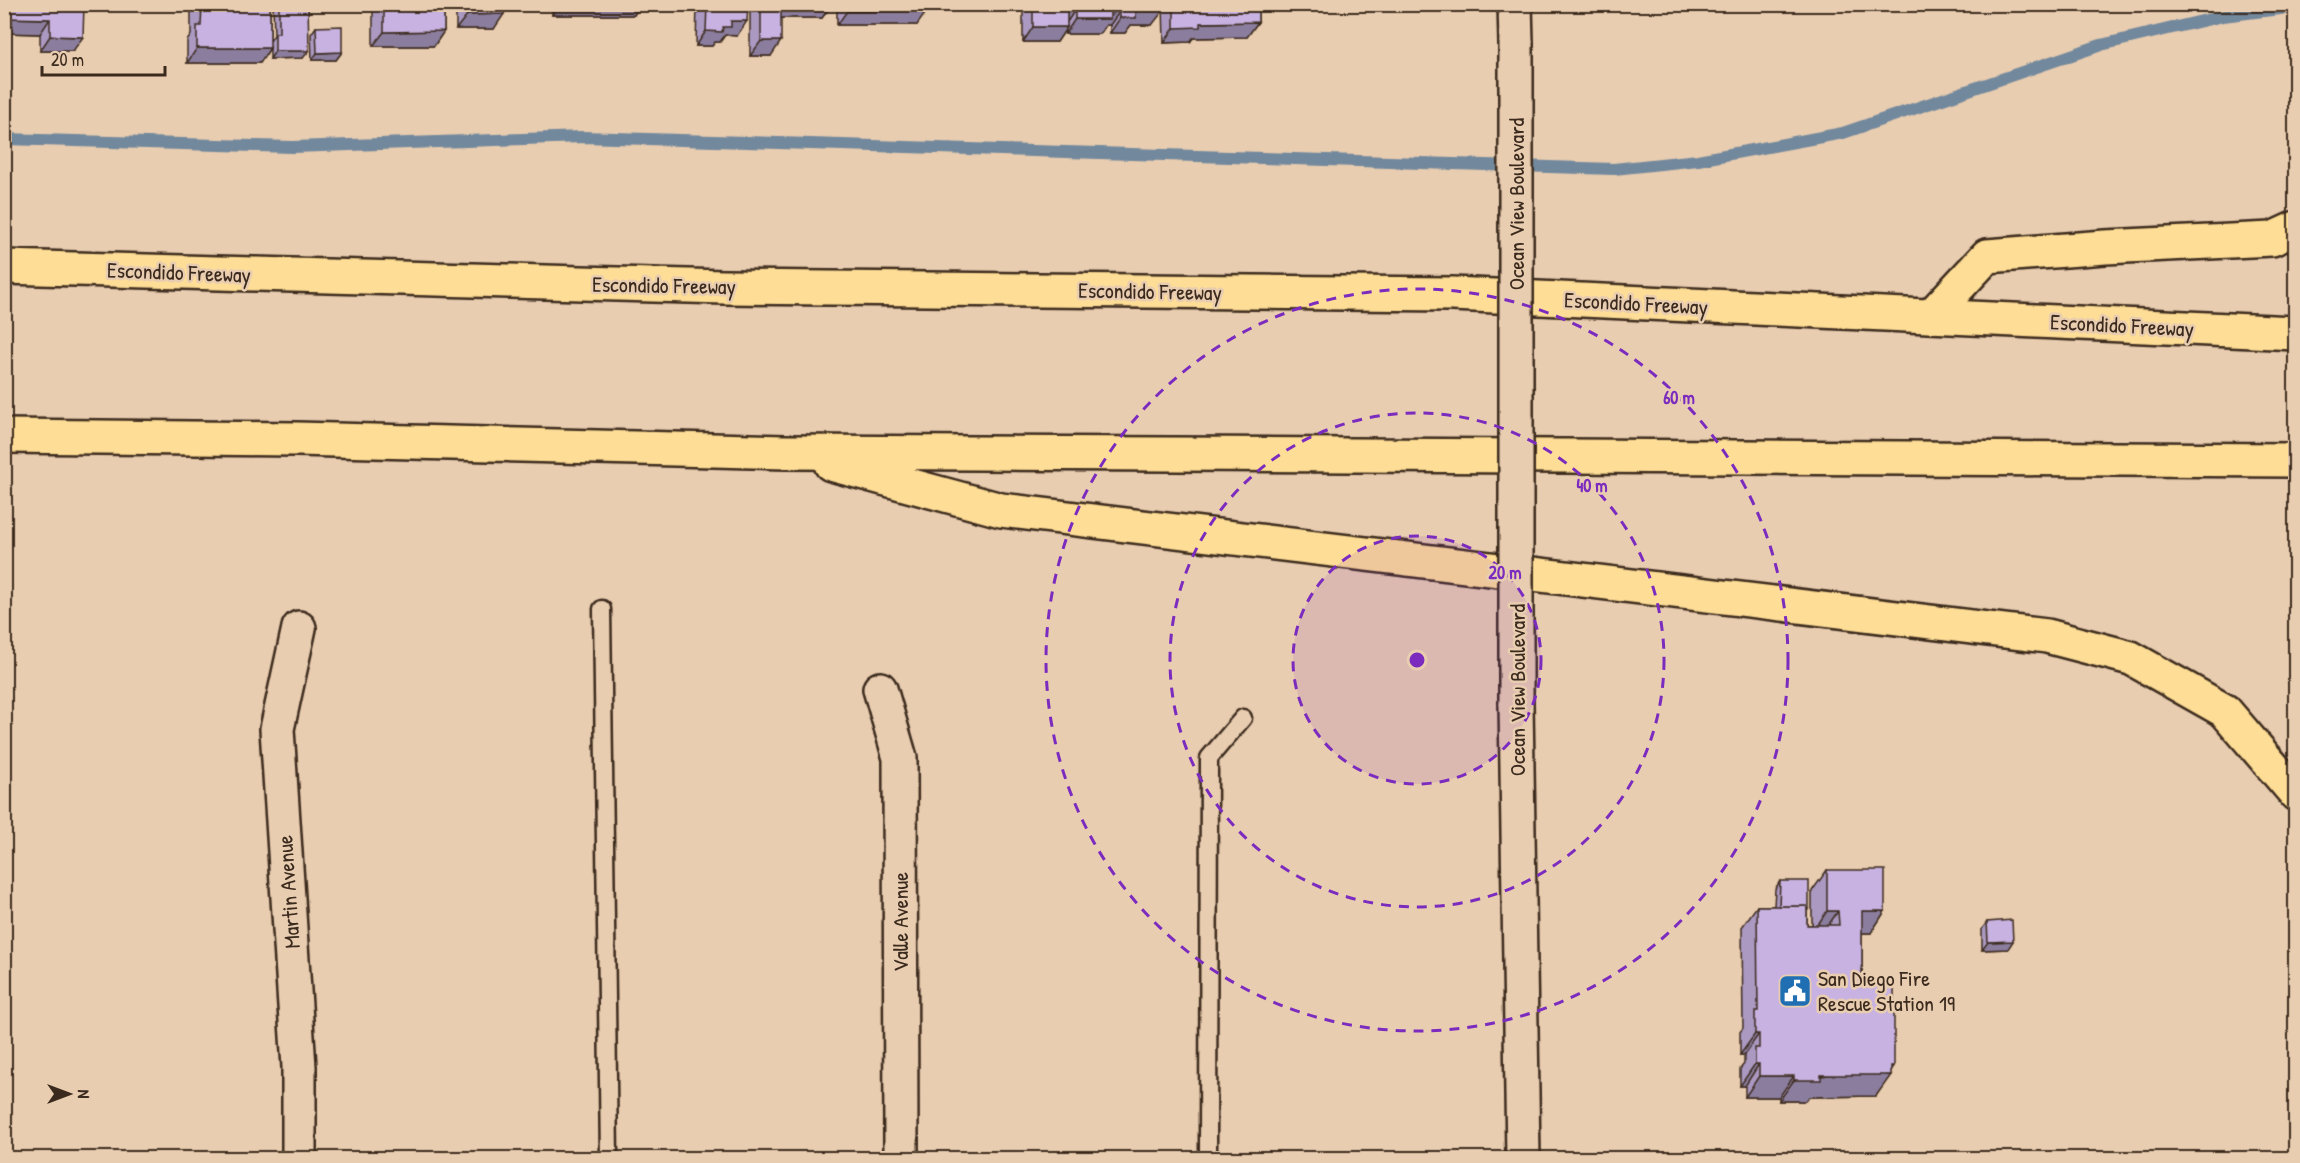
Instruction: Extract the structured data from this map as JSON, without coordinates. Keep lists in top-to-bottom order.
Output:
{
  "streets": {
    "highway": ["Escondido Freeway"],
    "main road": ["Ocean View Boulevard", "Martin Avenue", "Valle Avenue"]
  },
  "places": {
    "public building": ["San Diego Fire Rescue Station 19"]
  },
  "scale_bar": "20 m",
  "north": "right",
  "rings": ["60 m", "40 m", "20 m"]
}
